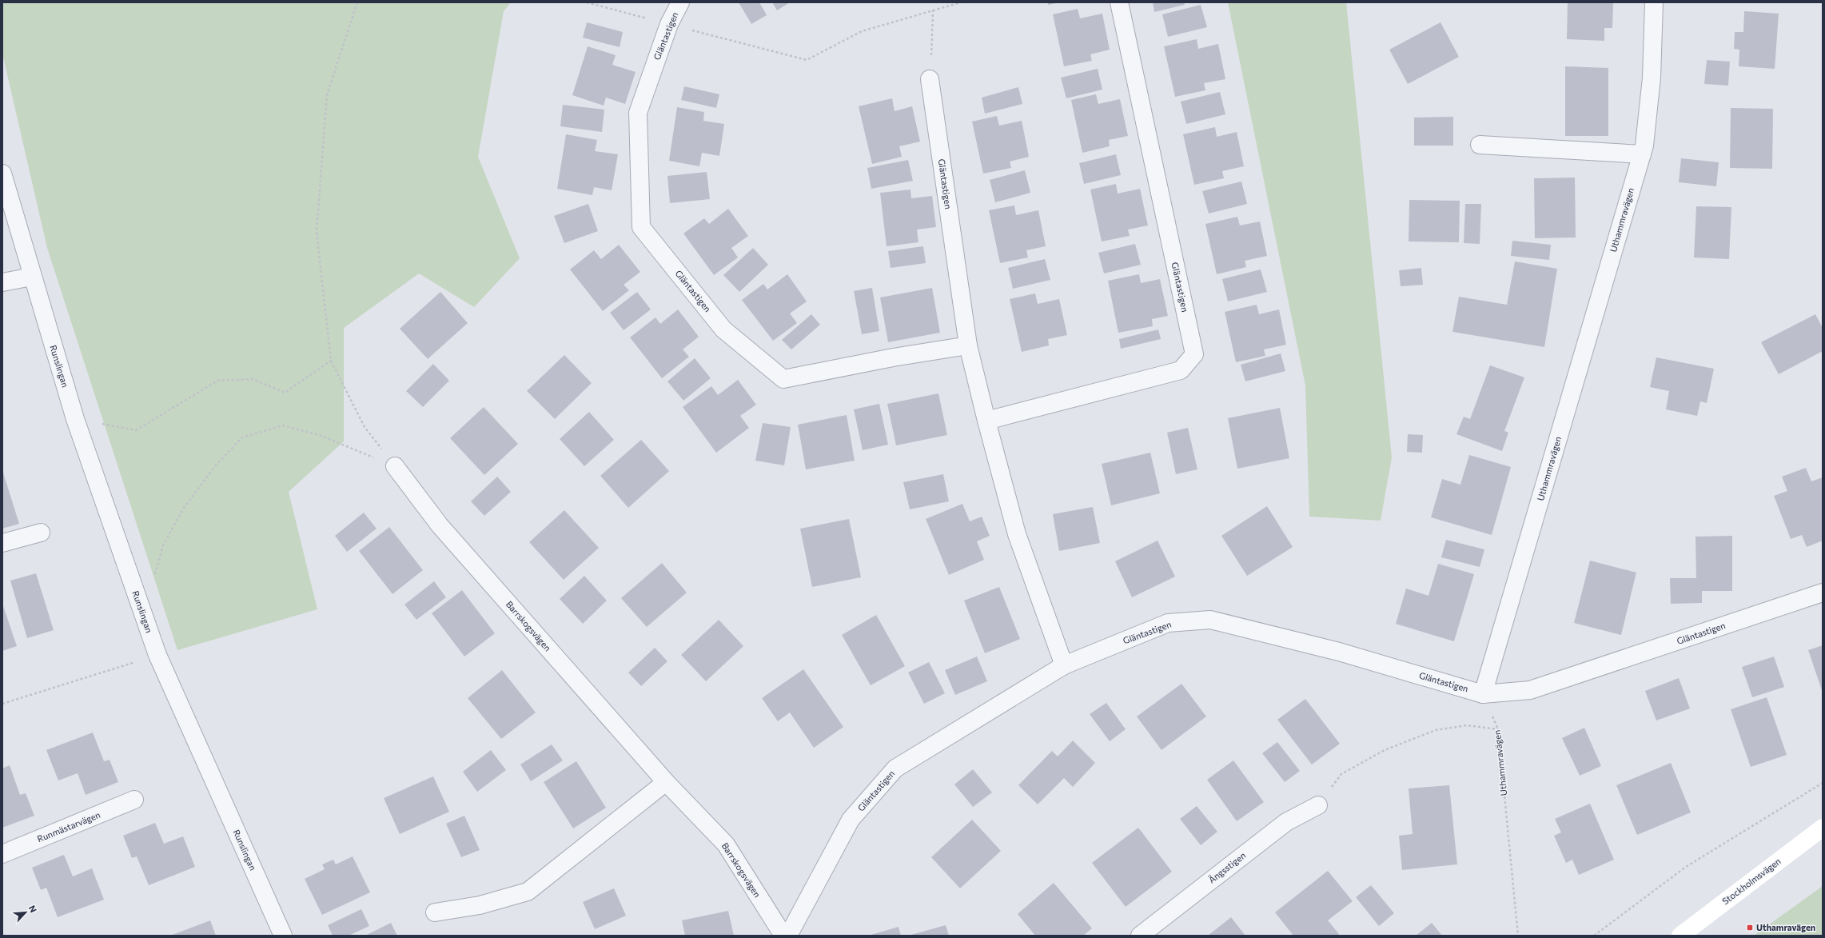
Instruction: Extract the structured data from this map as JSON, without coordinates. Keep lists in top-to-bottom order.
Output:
{
  "streets": {
    "main road": ["Stockholmsvägen"],
    "street": [
      "Gläntastigen",
      "Uthammravägen",
      "Runslingan",
      "Barrskogsvägen",
      "Runmästarvägen",
      "Ängsstigen"
    ]
  },
  "crossings": [
    ["Gläntastigen", "Uthammravägen"]
  ],
  "places": {
    "transit": ["Uthamravägen"]
  },
  "north": "top right"
}
